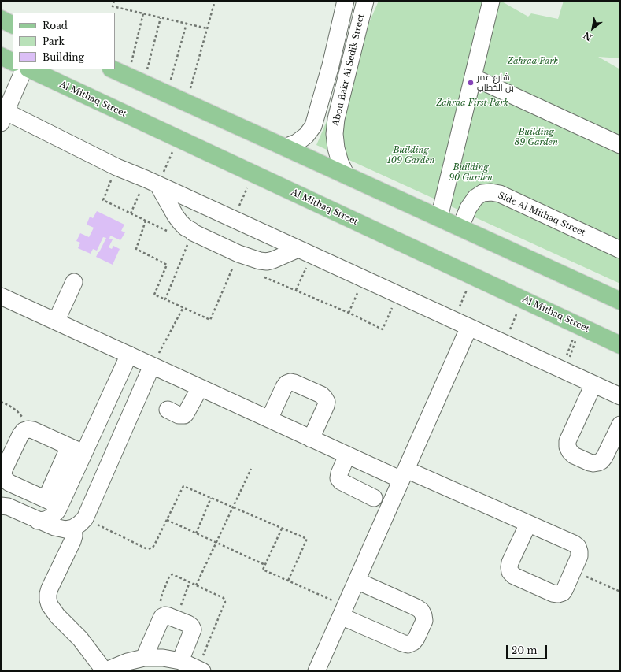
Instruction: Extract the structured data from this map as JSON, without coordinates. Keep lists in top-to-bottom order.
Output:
{
  "streets": {
    "main road": ["Al Mithaq Street"],
    "street": ["Abou Bakr Al Sedik Street", "Side Al Mithaq Street"]
  },
  "parks": [
    "Zahraa Park",
    "Zahraa First Park",
    "Building 89 Garden",
    "Building 109 Garden",
    "Building 90 Garden"
  ],
  "places": ["شارع عمر بن الخطاب"],
  "legend": ["Road", "Park", "Building"],
  "scale_bar": "20 m",
  "north": "bottom left"
}
